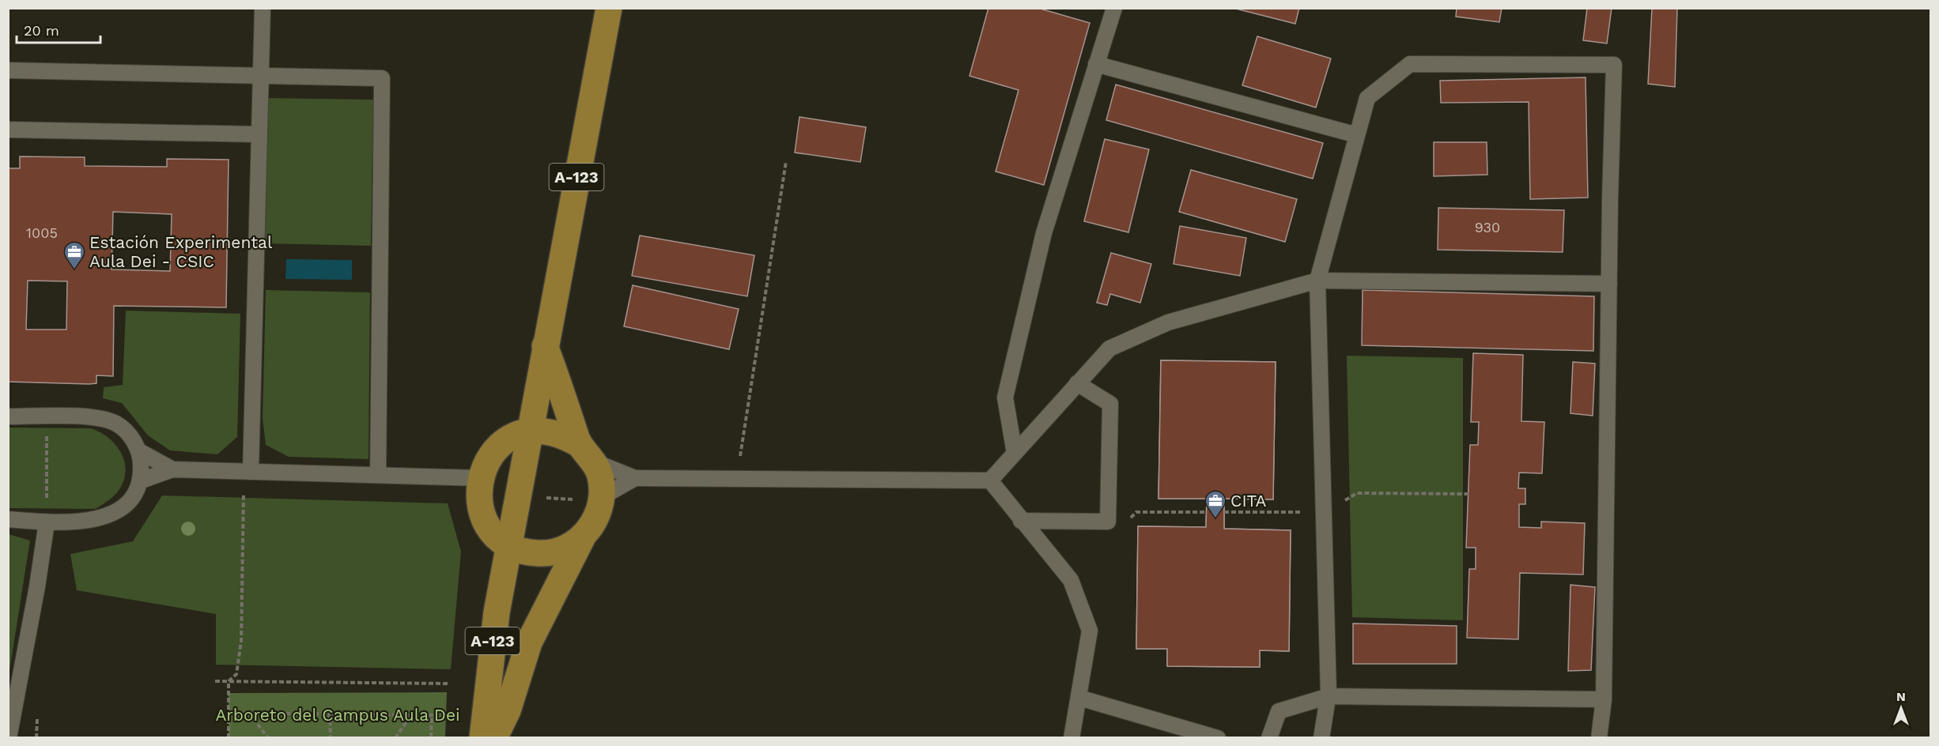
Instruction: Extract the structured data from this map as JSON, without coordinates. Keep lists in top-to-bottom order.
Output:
{
  "streets": {
    "main road": ["A-123"]
  },
  "parks": ["Arboreto del Campus Aula Dei"],
  "places": {
    "office": ["Estación Experimental Aula Dei - CSIC", "CITA"]
  },
  "house_numbers": ["930", "1005"],
  "scale_bar": "20 m",
  "north": "top"
}
